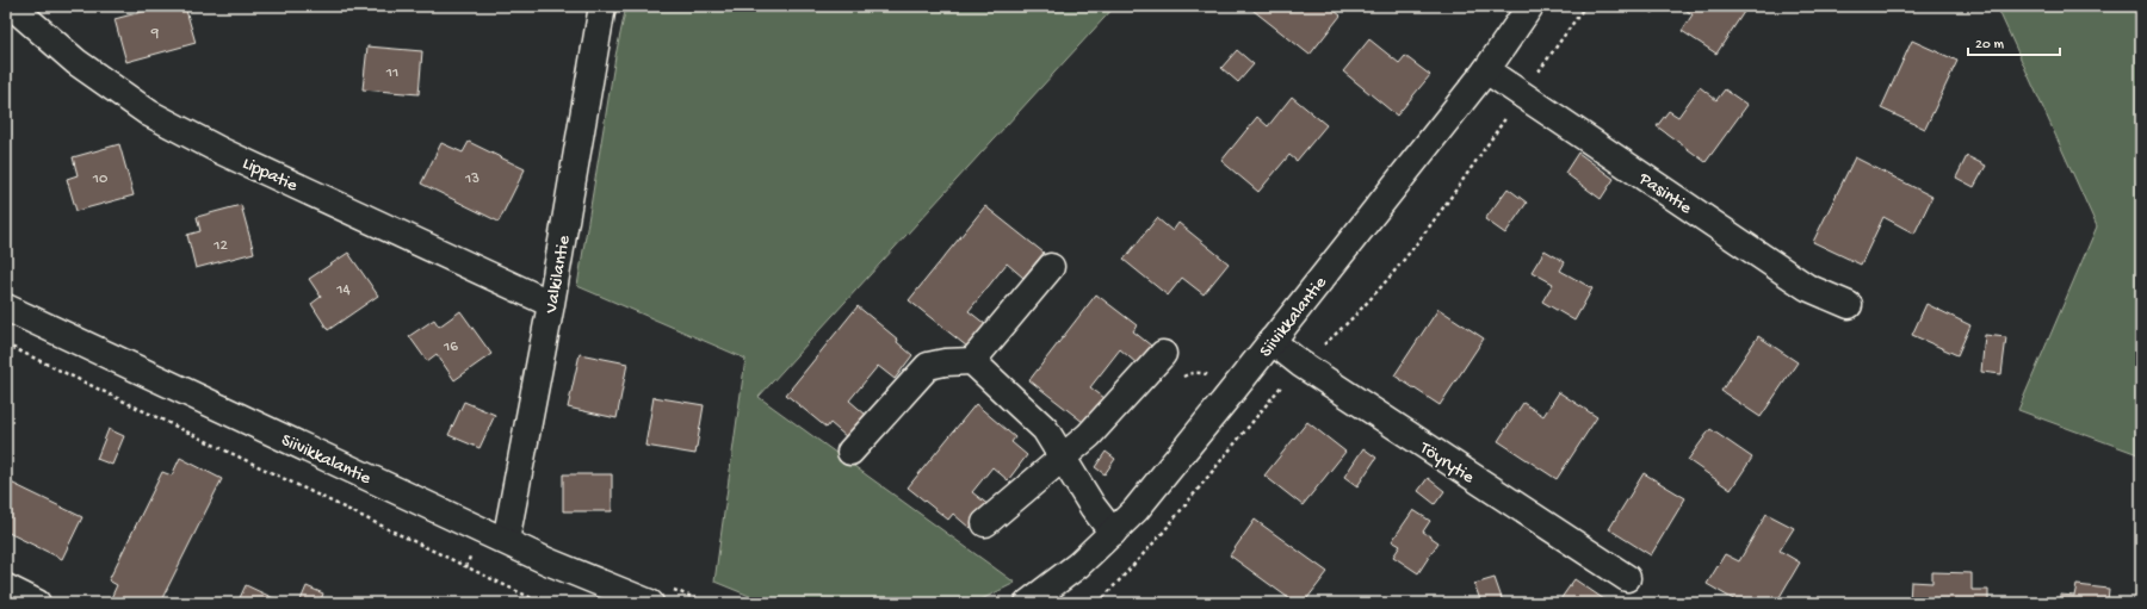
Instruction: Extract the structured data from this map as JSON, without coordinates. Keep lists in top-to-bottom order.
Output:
{
  "streets": {
    "street": [
      "Lippatie",
      "Pasintie",
      "Valkilantie",
      "Siivikkalantie",
      "Töyrytie"
    ]
  },
  "crossings": [
    ["Lippatie", "Valkilantie"],
    ["Pasintie", "Siivikkalantie"],
    ["Valkilantie", "Siivikkalantie"],
    ["Siivikkalantie", "Töyrytie"]
  ],
  "house_numbers": [
    "9",
    "11",
    "10",
    "13",
    "12",
    "14",
    "16"
  ],
  "scale_bar": "20 m"
}
